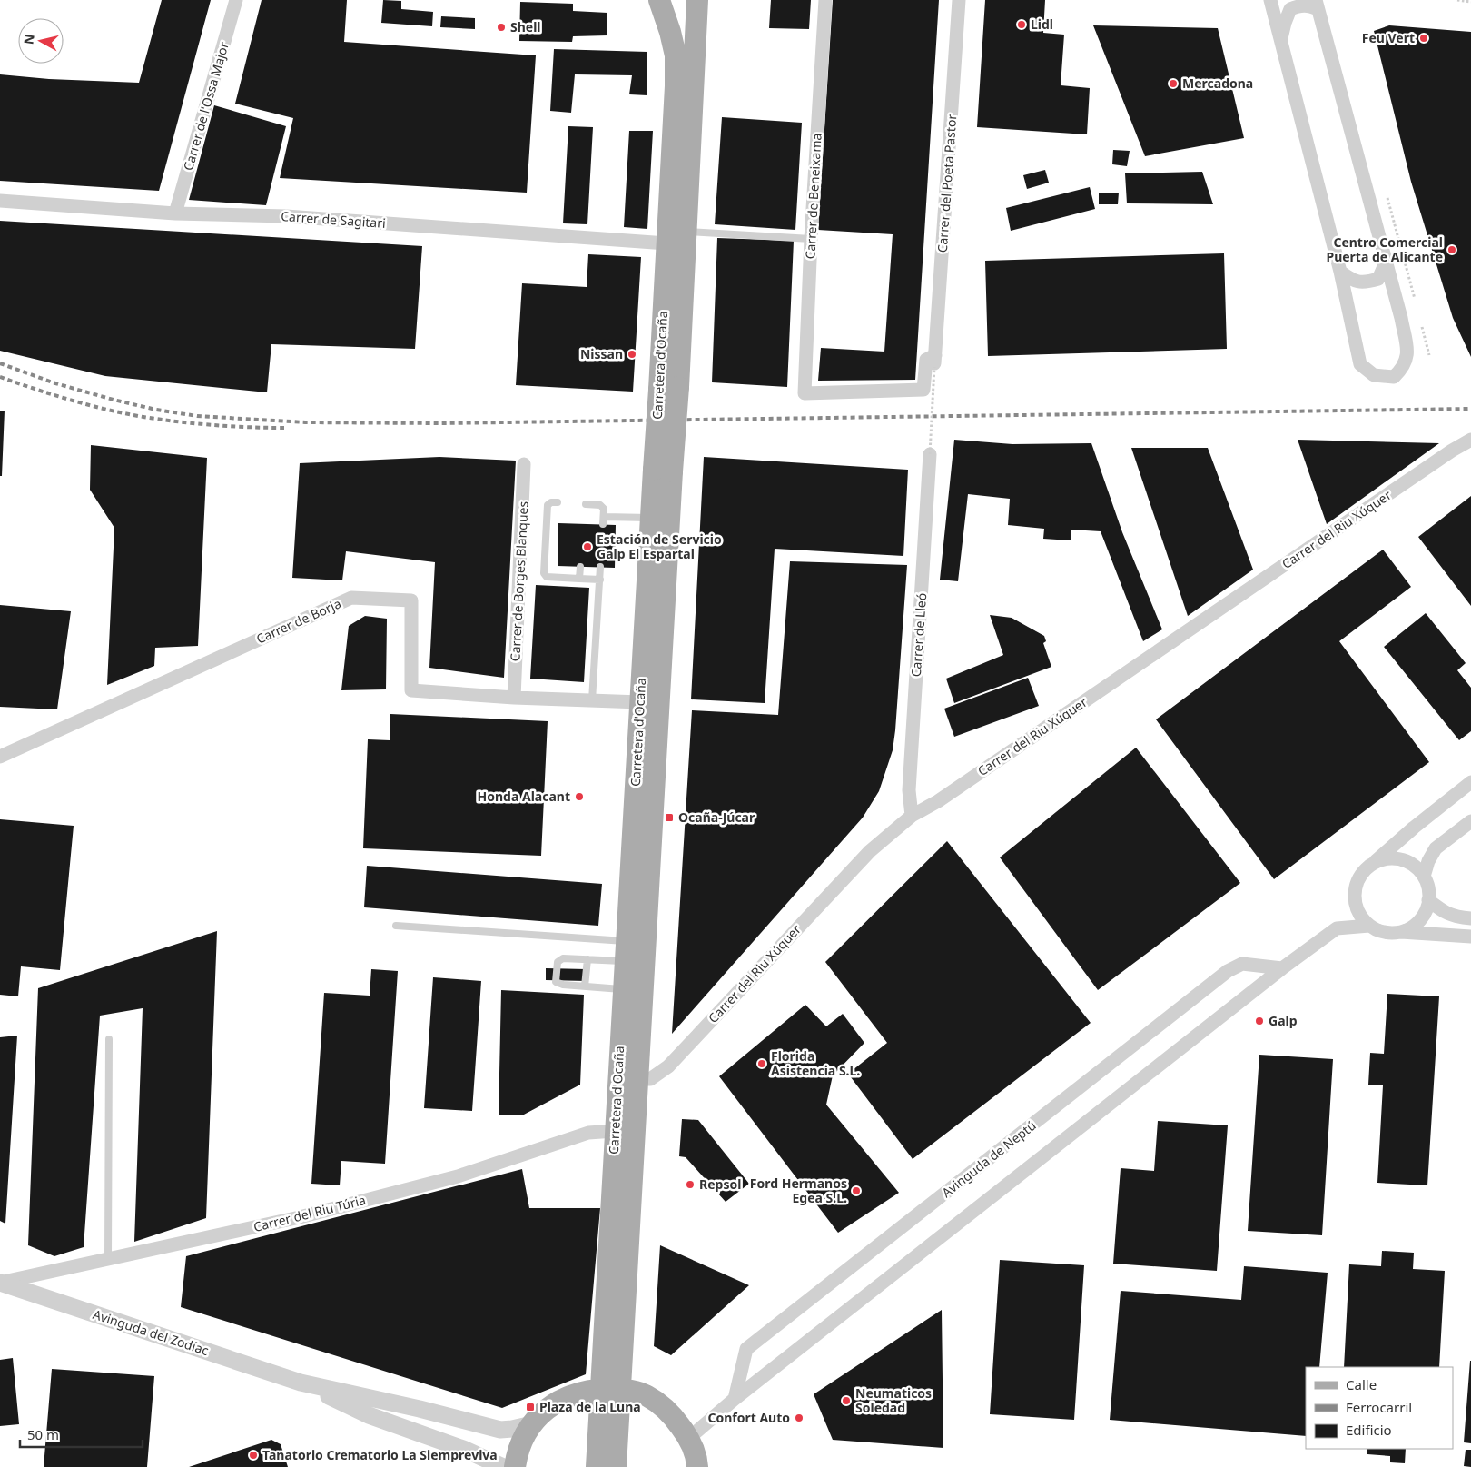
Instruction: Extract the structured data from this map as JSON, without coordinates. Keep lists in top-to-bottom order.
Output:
{
  "streets": {
    "main road": ["Carretera d'Ocaña"],
    "street": [
      "Carrer de l'Ossa Major",
      "Carrer del Poeta Pastor",
      "Carrer de Beneixama",
      "Carrer de Sagitari",
      "Carrer del Riu Xúquer",
      "Carrer de Borges Blanques",
      "Carrer de Borja",
      "Carrer de Lleó",
      "Avinguda de Neptú",
      "Carrer del Riu Túria",
      "Avinguda del Zodíac"
    ]
  },
  "crossings": [
    ["Carrer de l'Ossa Major", "Carrer de Sagitari"],
    ["Carrer del Poeta Pastor", "Carrer de Beneixama"],
    ["Carrer de Sagitari", "Carretera d'Ocaña"],
    ["Carretera d'Ocaña", "Carrer del Riu Xúquer"],
    ["Carretera d'Ocaña", "Carrer de Borja"],
    ["Carretera d'Ocaña", "Carrer del Riu Túria"],
    ["Carrer del Riu Xúquer", "Carrer de Lleó"],
    ["Carrer de Borges Blanques", "Carrer de Borja"],
    ["Carrer del Riu Túria", "Avinguda del Zodíac"]
  ],
  "places": {
    "other": [
      "Lidl",
      "Shell",
      "Feu Vert",
      "Mercadona",
      "Centro Comercial Puerta de Alicante",
      "Nissan",
      "Estación de Servicio Galp El Espartal",
      "Honda Alacant",
      "Galp",
      "Florida Asistencia S.L.",
      "Repsol",
      "Ford Hermanos Egea S.L.",
      "Neumaticos Soledad",
      "Confort Auto",
      "Tanatorio Crematorio La Siempreviva"
    ],
    "transit": ["Ocaña-Júcar", "Plaza de la Luna"]
  },
  "legend": ["Calle", "Ferrocarril", "Edificio"],
  "scale_bar": "50 m",
  "north": "left"
}
